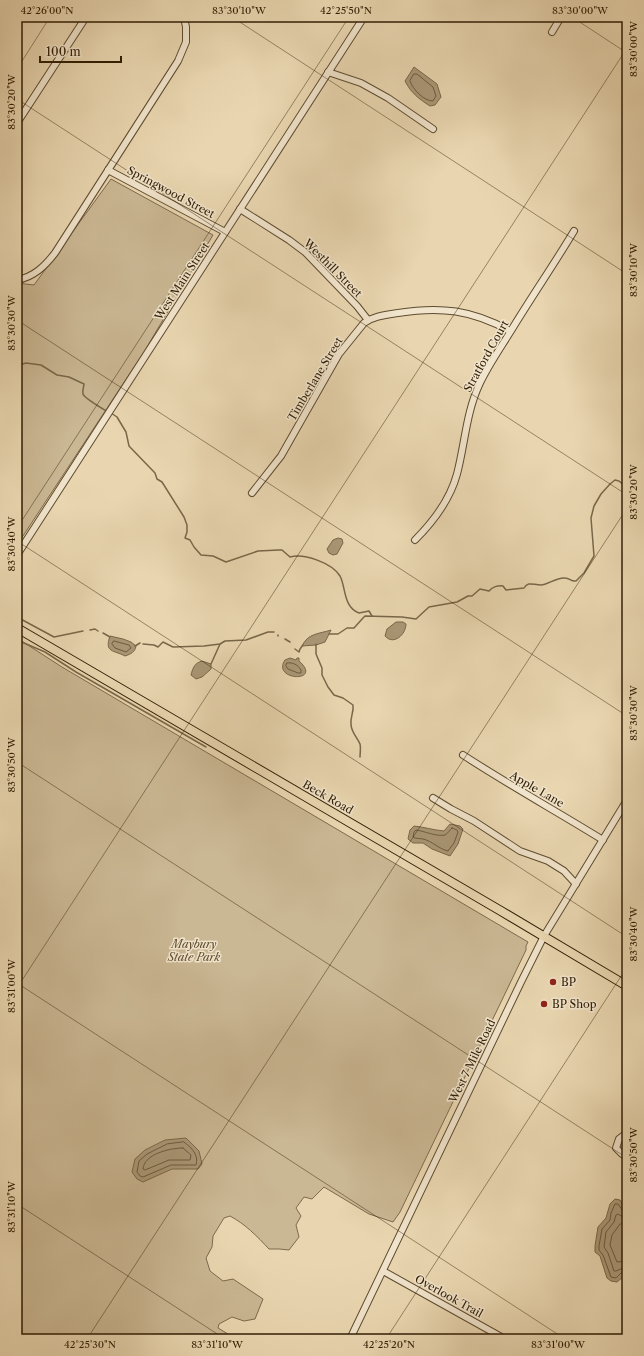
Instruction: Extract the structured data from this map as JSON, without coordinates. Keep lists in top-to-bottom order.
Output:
{
  "streets": {
    "main road": ["Beck Road"],
    "street": [
      "Springwood Street",
      "Westhill Street",
      "West Main Street",
      "Stratford Court",
      "Timberlane Street",
      "Apple Lane",
      "West 7 Mile Road",
      "Overlook Trail"
    ]
  },
  "crossings": [
    ["Springwood Street", "West Main Street"],
    ["Westhill Street", "West Main Street"],
    ["Westhill Street", "Timberlane Street"],
    ["Apple Lane", "West 7 Mile Road"],
    ["Beck Road", "West 7 Mile Road"],
    ["West 7 Mile Road", "Overlook Trail"]
  ],
  "parks": ["Maybury State Park"],
  "places": ["BP", "BP Shop"],
  "scale_bar": "100 m",
  "coordinates": [
    "42°26'00\"N",
    "83°30'10\"W",
    "42°25'50\"N",
    "83°30'00\"W",
    "83°30'20\"W",
    "83°30'30\"W",
    "83°30'40\"W",
    "83°30'50\"W",
    "83°31'00\"W",
    "83°31'10\"W",
    "42°25'30\"N",
    "42°25'20\"N"
  ]
}
